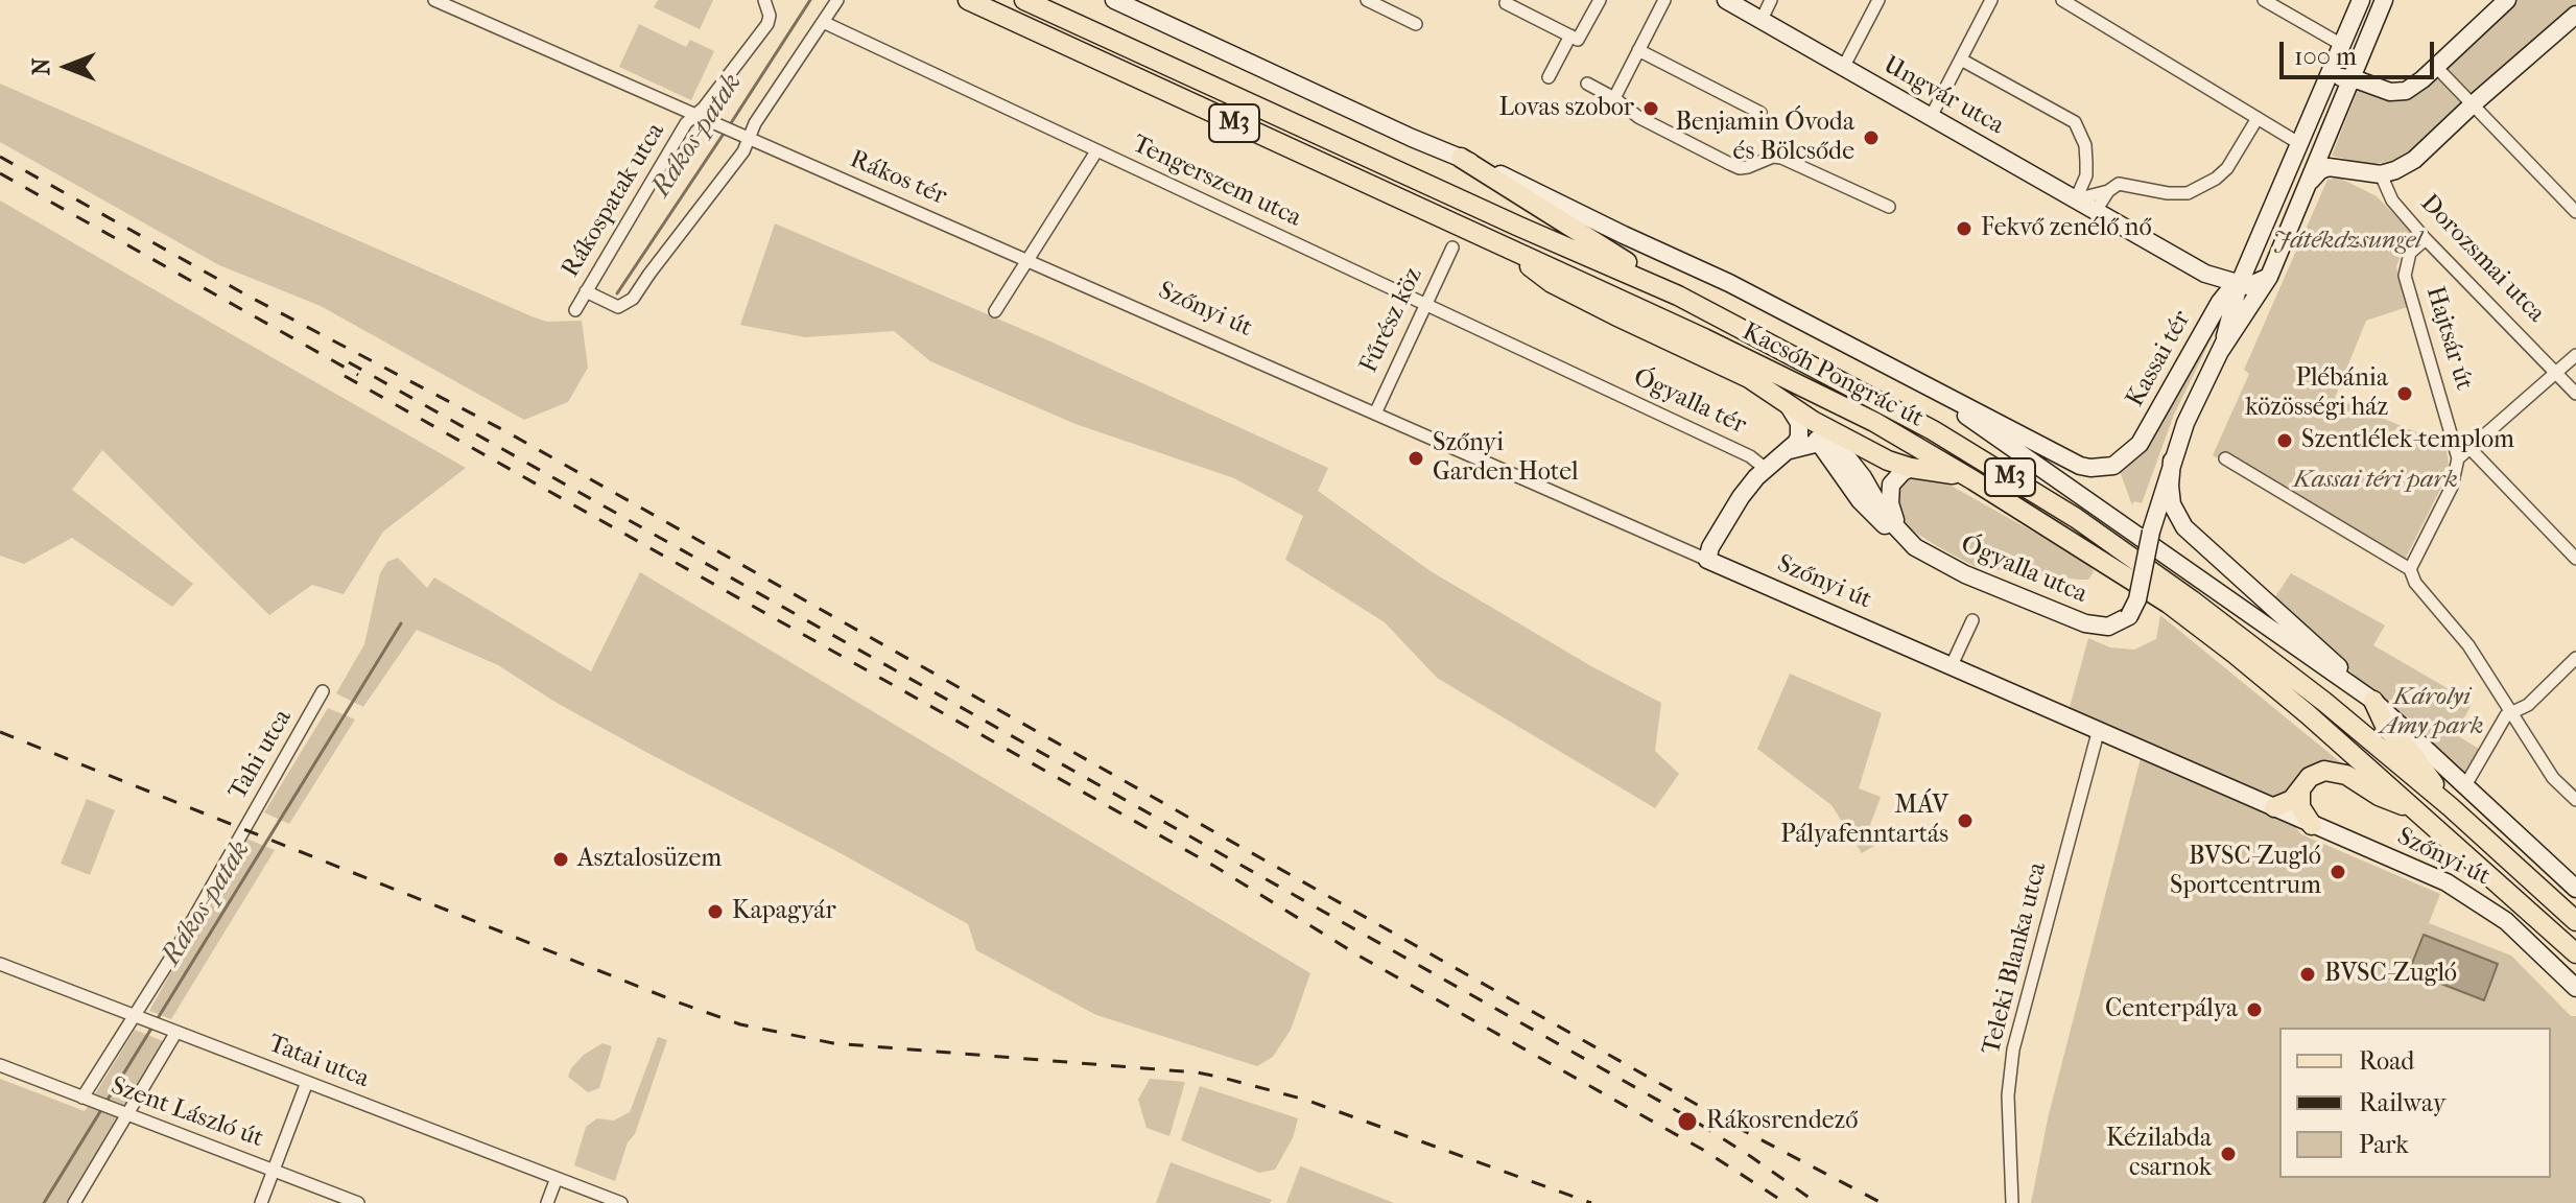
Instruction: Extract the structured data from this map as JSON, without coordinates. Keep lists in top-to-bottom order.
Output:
{
  "streets": {
    "main road": ["M3", "Kacsóh Pongrác út"],
    "street": [
      "Ungvár utca",
      "Rákos tér",
      "Tengerszem utca",
      "Rákospatak utca",
      "Dorozsmai utca",
      "Szőnyi út",
      "Fűrész köz",
      "Hajtsár út",
      "Kassai tér",
      "Ógyalla tér",
      "Ógyalla utca",
      "Tahi utca",
      "Teleki Blanka utca",
      "Tatai utca",
      "Szent László út"
    ]
  },
  "crossings": [
    ["Ungvár utca", "Kassai tér"],
    ["Rákos tér", "Rákospatak utca"],
    ["Rákos tér", "Szőnyi út"],
    ["Tengerszem utca", "Fűrész köz"],
    ["Tengerszem utca", "Ógyalla tér"],
    ["Dorozsmai utca", "Hajtsár út"],
    ["Szőnyi út", "Fűrész köz"],
    ["Szőnyi út", "Teleki Blanka utca"],
    ["Kassai tér", "Kacsóh Pongrác út"],
    ["Tahi utca", "Tatai utca"],
    ["Tahi utca", "Szent László út"]
  ],
  "water": ["Rákos-patak"],
  "parks": ["Játékdzsungel", "Kassai téri park", "Károlyi Amy park"],
  "places": [
    "Lovas szobor",
    "Benjamin Óvoda és Bölcsőde",
    "Fekvő zenélő nő",
    "Plébánia közösségi ház",
    "Szentlélek-templom",
    "Szőnyi Garden Hotel",
    "MÁV Pályafenntartás",
    "Asztalosüzem",
    "BVSC-Zugló Sportcentrum",
    "Kapagyár",
    "BVSC-Zugló",
    "Centerpálya",
    "Rákosrendező",
    "Kézilabda csarnok"
  ],
  "legend": ["Road", "Railway", "Park"],
  "scale_bar": "100 m",
  "north": "left"
}
